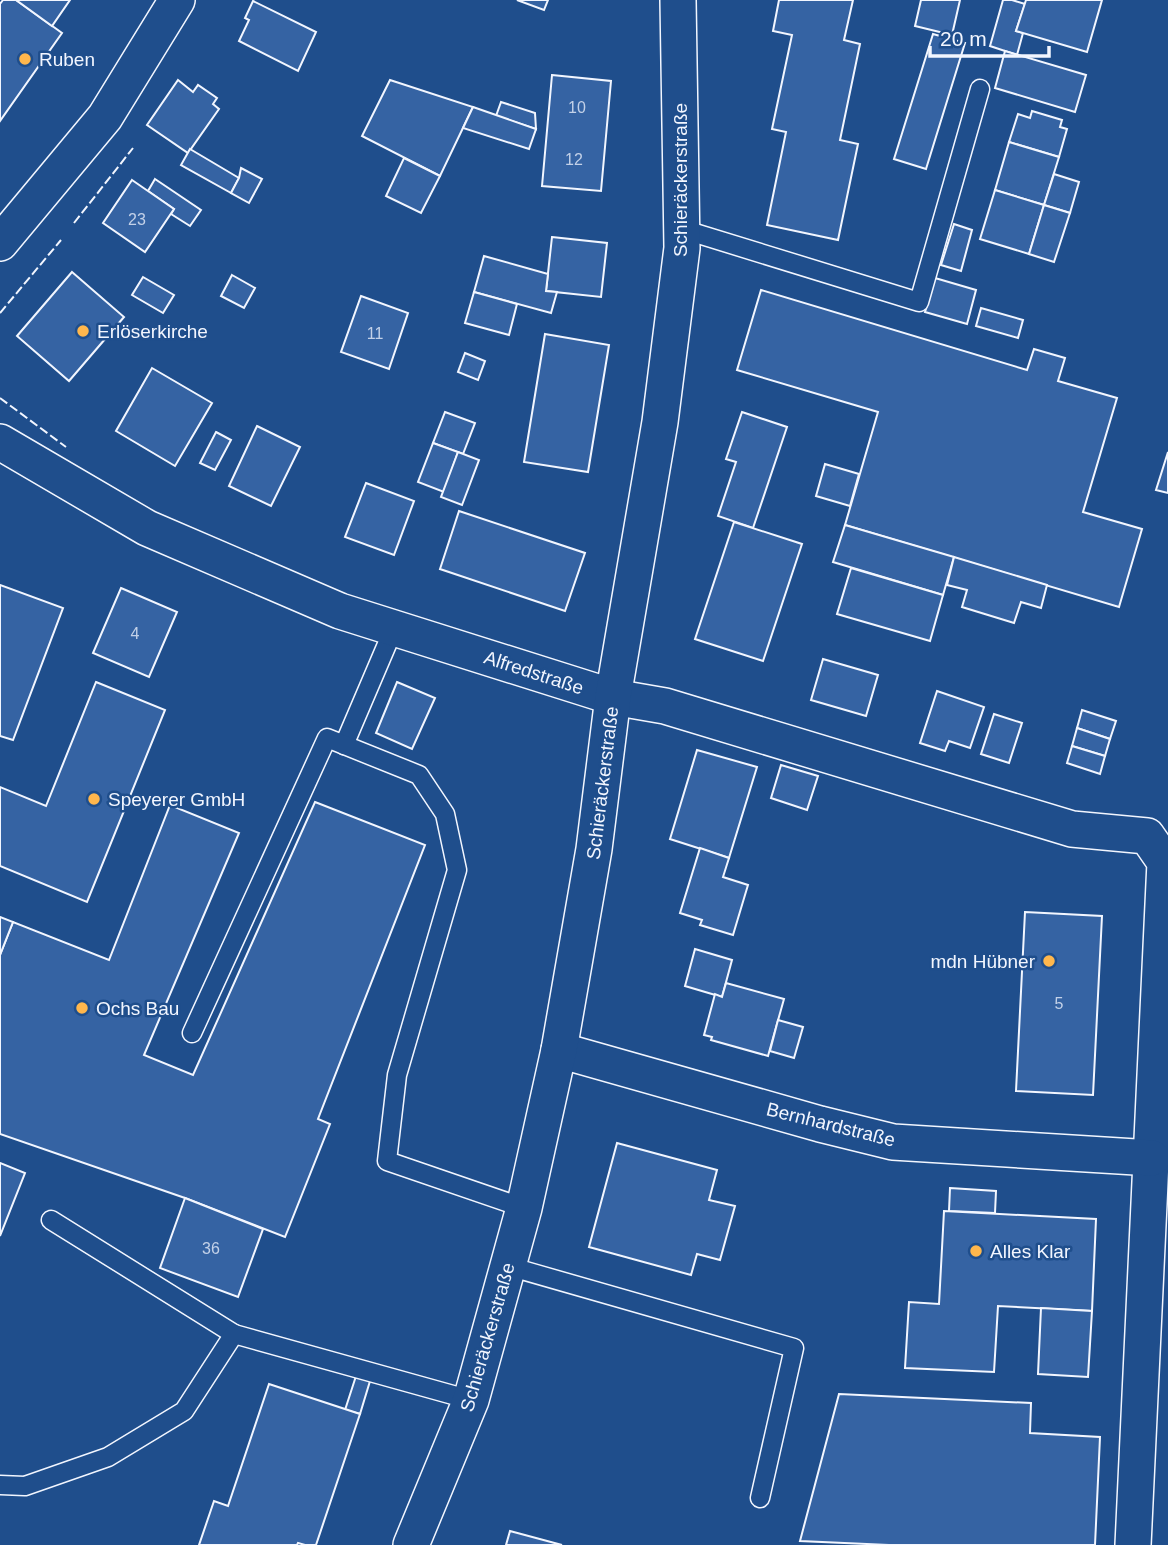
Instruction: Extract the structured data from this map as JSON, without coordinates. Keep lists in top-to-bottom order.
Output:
{
  "streets": {
    "street": ["Schieräckerstraße", "Alfredstraße", "Bernhardstraße"]
  },
  "crossings": [
    ["Schieräckerstraße", "Alfredstraße"],
    ["Schieräckerstraße", "Bernhardstraße"],
    ["Alfredstraße", "Bernhardstraße"]
  ],
  "places": [
    "Ruben",
    "Erlöserkirche",
    "Speyerer GmbH",
    "mdn Hübner",
    "Ochs Bau",
    "Alles Klar"
  ],
  "house_numbers": [
    "10",
    "12",
    "23",
    "11",
    "4",
    "5",
    "36"
  ],
  "scale_bar": "20 m"
}
